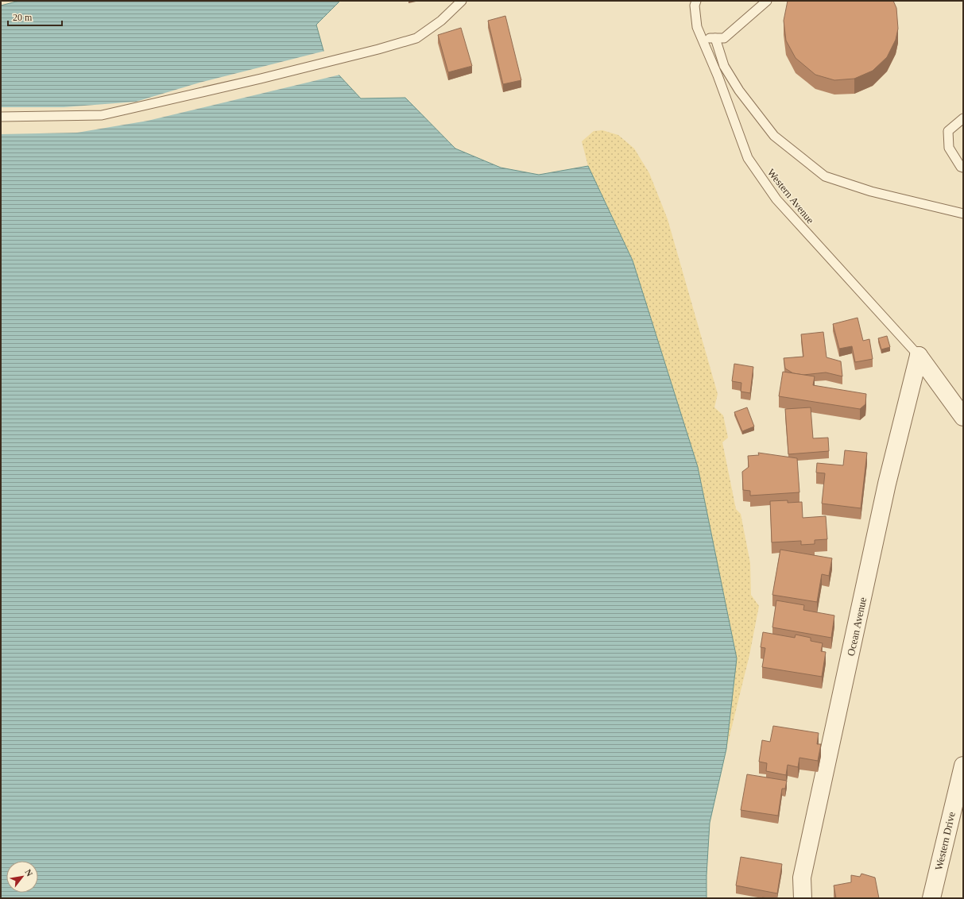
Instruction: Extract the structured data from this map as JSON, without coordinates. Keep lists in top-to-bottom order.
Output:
{
  "streets": {
    "street": ["Ocean Avenue", "Western Drive"],
    "lane": ["Western Avenue"]
  },
  "crossings": [
    ["Western Avenue", "Ocean Avenue"]
  ],
  "scale_bar": "20 m",
  "north": "top right"
}
